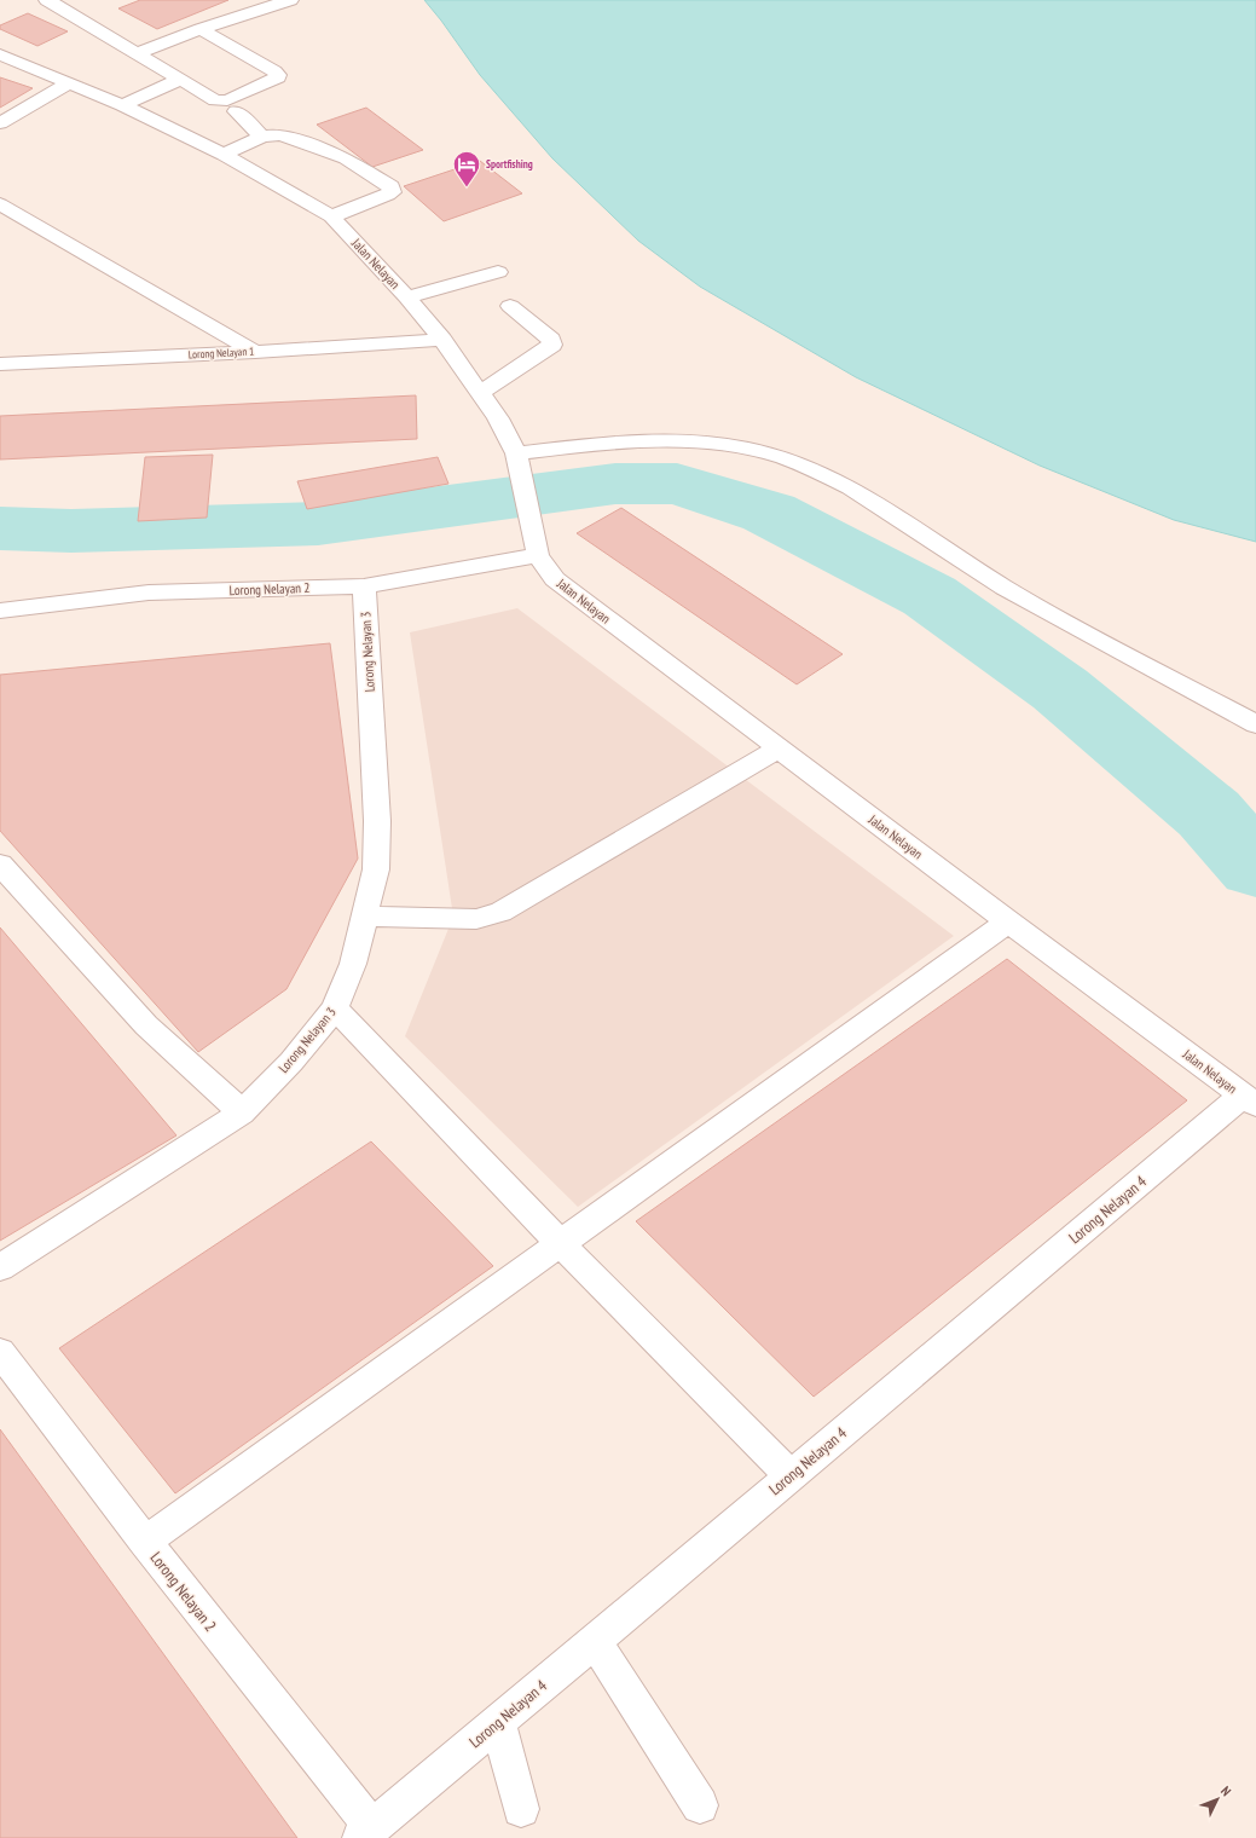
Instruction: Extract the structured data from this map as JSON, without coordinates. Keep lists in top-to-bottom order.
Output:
{
  "streets": {
    "street": [
      "Jalan Nelayan",
      "Lorong Nelayan 1",
      "Lorong Nelayan 2",
      "Lorong Nelayan 3",
      "Lorong Nelayan 4"
    ]
  },
  "crossings": [
    ["Jalan Nelayan", "Lorong Nelayan 1"],
    ["Jalan Nelayan", "Lorong Nelayan 2"],
    ["Jalan Nelayan", "Lorong Nelayan 4"],
    ["Lorong Nelayan 2", "Lorong Nelayan 3"],
    ["Lorong Nelayan 2", "Lorong Nelayan 4"]
  ],
  "places": {
    "hotel": ["Sportfishing"]
  },
  "north": "top right"
}
